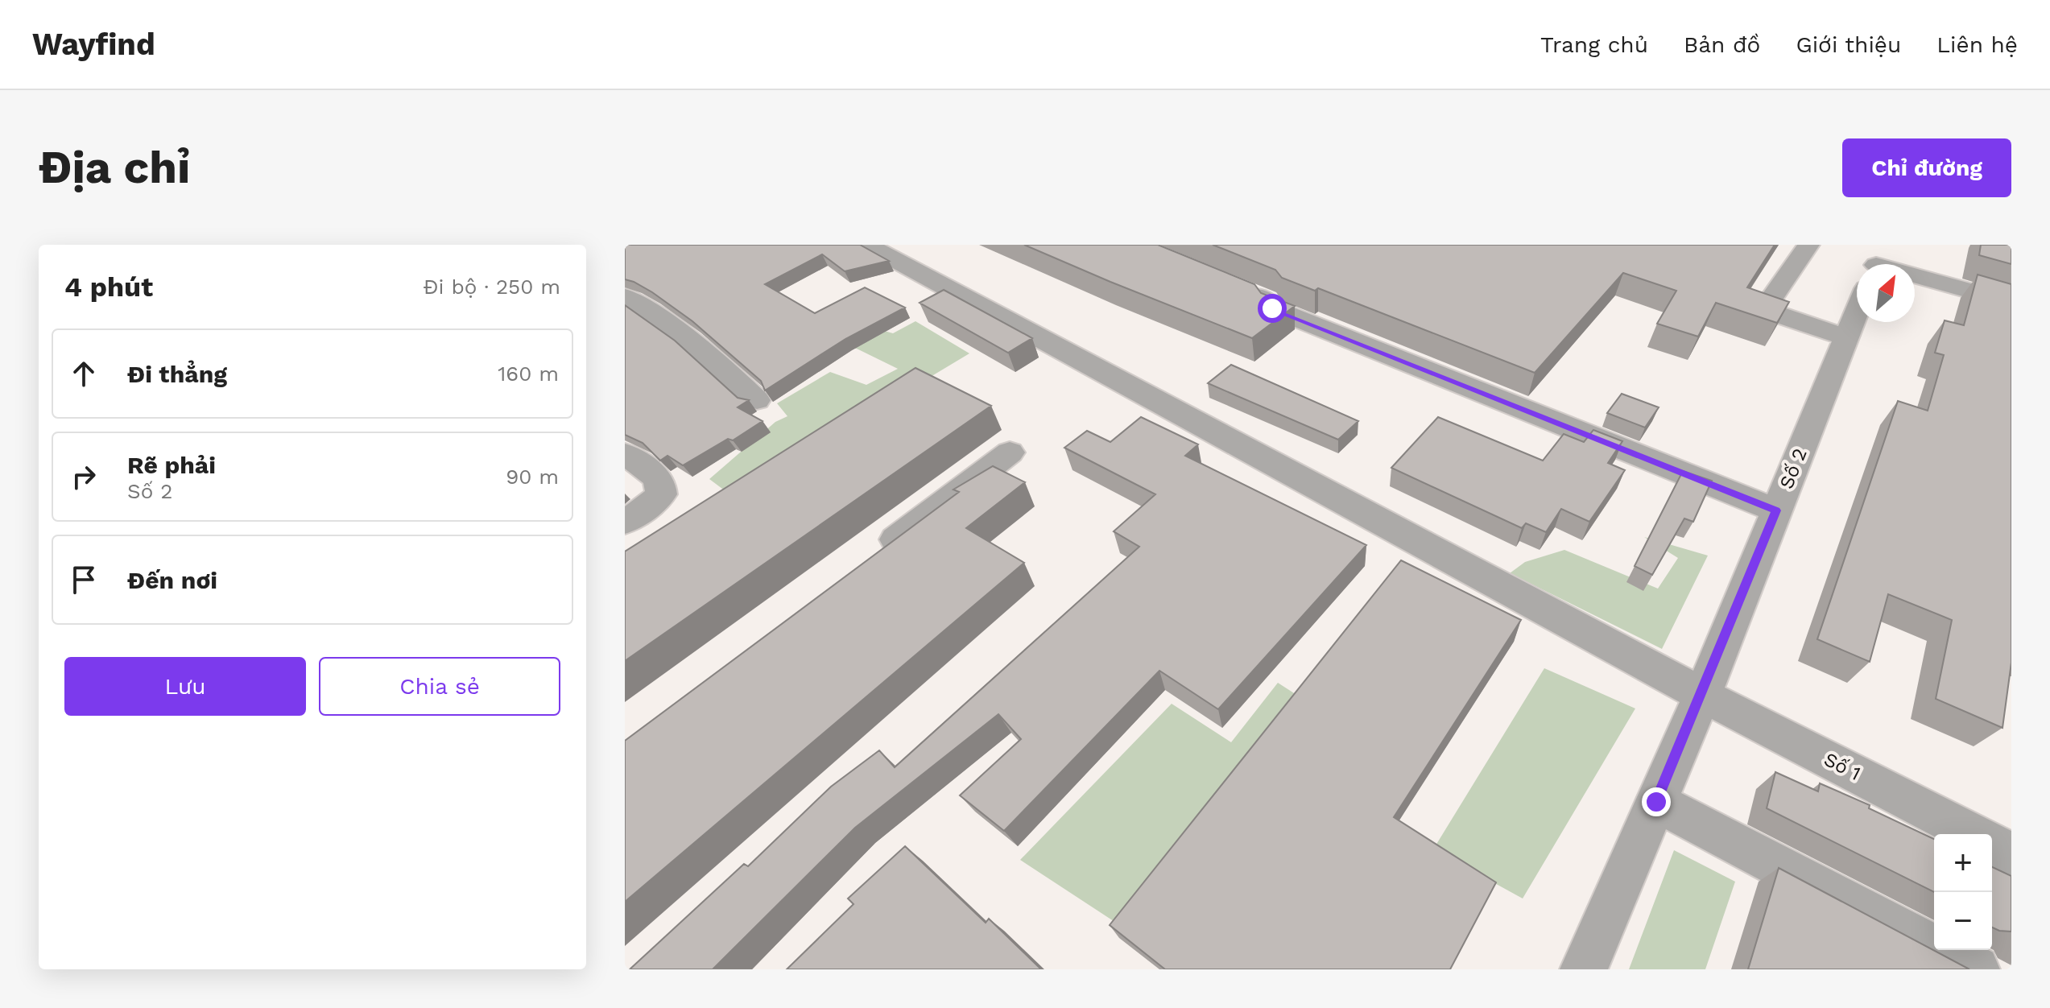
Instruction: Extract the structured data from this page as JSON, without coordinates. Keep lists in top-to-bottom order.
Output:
{
  "streets": {
    "street": ["Số 2", "Số 1"]
  },
  "crossings": [
    ["Số 2", "Số 1"]
  ],
  "north": "top right",
  "page": {
    "header": "Wayfind",
    "nav": [
      "Trang chủ",
      "Bản đồ",
      "Giới thiệu",
      "Liên hệ"
    ],
    "buttons": [
      "Chỉ đường",
      ["Lưu", "Chia sẻ"]
    ],
    "title": "Địa chỉ",
    "heading": ["4 phút", "Đi bộ · 250 m"],
    "list": [
      ["Đi thẳng", "160 m"],
      ["Rẽ phải", "Số 2", "90 m"],
      "Đến nơi"
    ],
    "map_buttons": ["+", "−"]
  }
}
